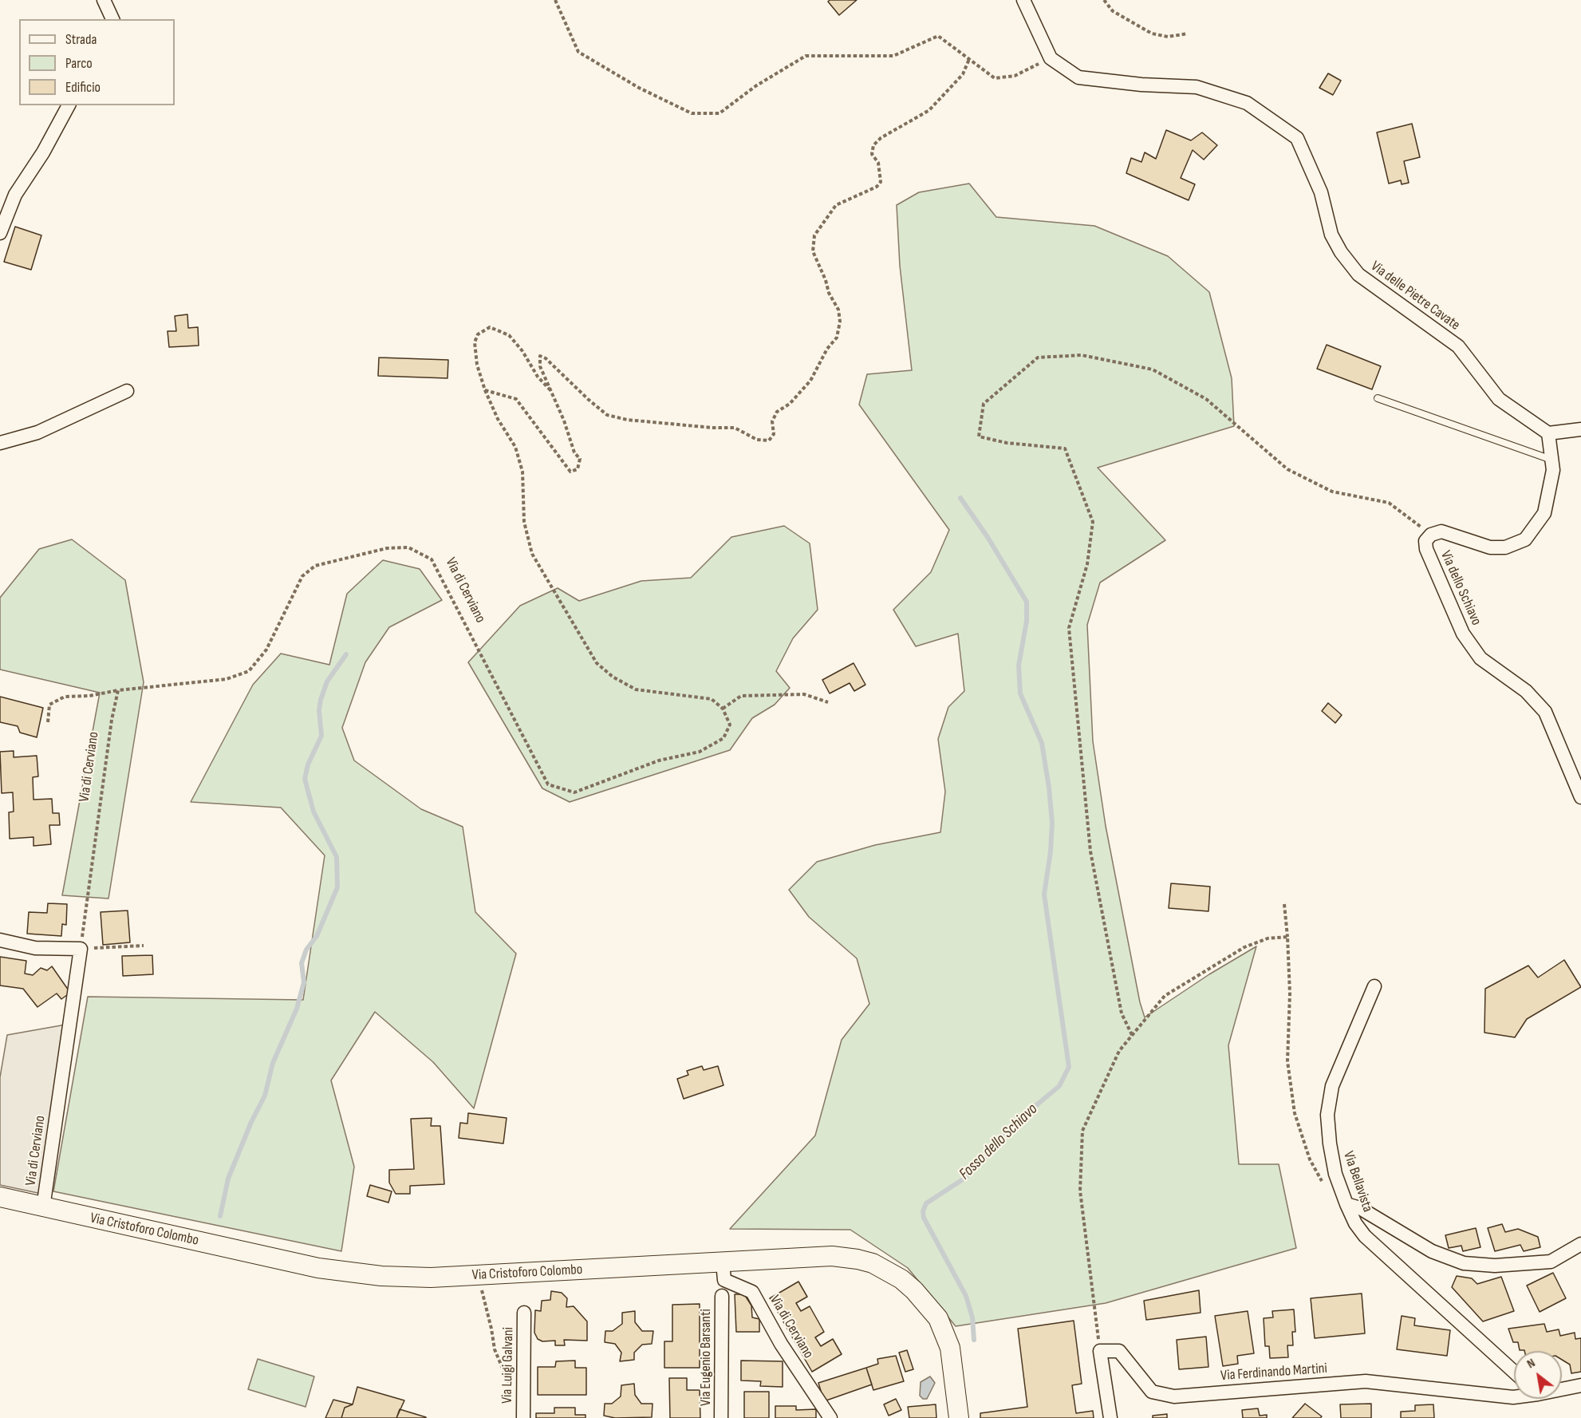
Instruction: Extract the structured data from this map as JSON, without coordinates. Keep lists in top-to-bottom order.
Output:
{
  "streets": {
    "main road": ["Via Cristoforo Colombo"],
    "street": [
      "Via delle Pietre Cavate",
      "Via dello Schiavo",
      "Via di Cerviano",
      "Via Bellavista",
      "Via Eugenio Barsanti",
      "Via Luigi Galvani",
      "Via Ferdinando Martini"
    ]
  },
  "crossings": [
    ["Via delle Pietre Cavate", "Via dello Schiavo"],
    ["Via di Cerviano", "Via Cristoforo Colombo"]
  ],
  "water": ["Fosso dello Schiavo"],
  "legend": ["Strada", "Parco", "Edificio"],
  "north": "top left"
}
